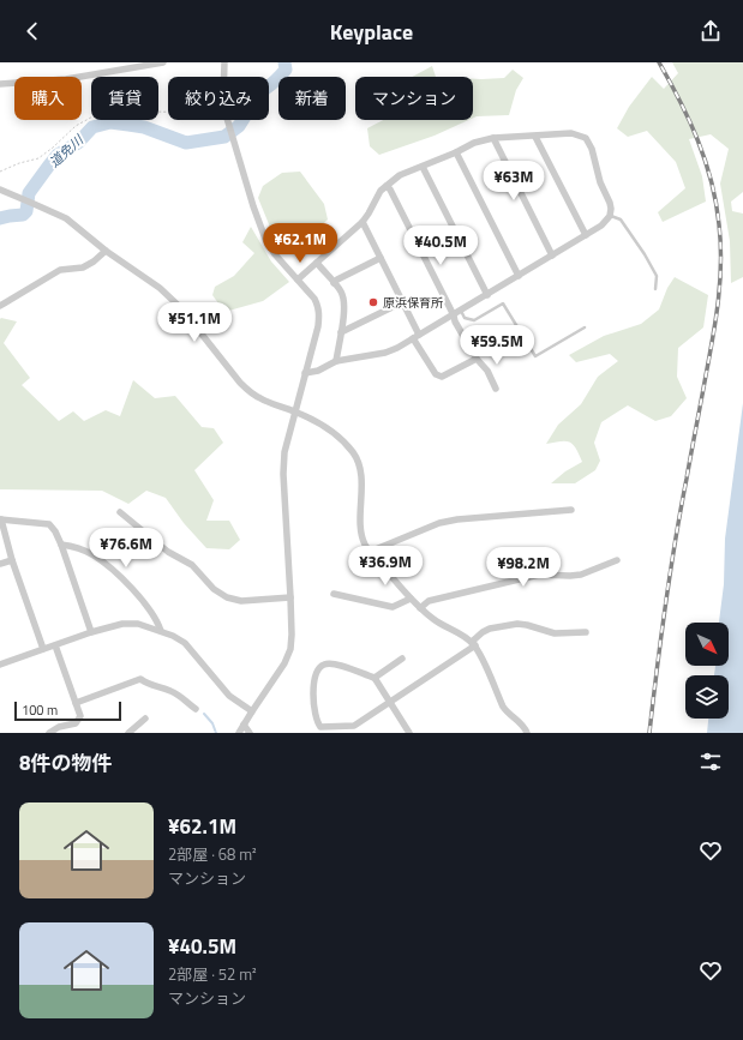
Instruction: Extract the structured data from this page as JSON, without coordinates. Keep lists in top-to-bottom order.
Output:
{
  "water": ["道免川"],
  "places": ["原浜保育所"],
  "scale_bar": "100 m",
  "north": "bottom right",
  "page": {
    "header": "Keyplace",
    "chip": [
      "購入",
      "賃貸",
      "絞り込み",
      "新着",
      "マンション"
    ],
    "price": [
      "¥63M",
      "¥62.1M",
      "¥40.5M",
      "¥51.1M",
      "¥59.5M",
      "¥76.6M",
      "¥36.9M",
      "¥98.2M"
    ],
    "scale": "100 m",
    "heading": "8件の物件",
    "list": [
      {
        "name": "¥62.1M",
        "note": "2部屋 · 68 m² · マンション"
      },
      {
        "name": "¥40.5M",
        "note": "2部屋 · 52 m² · マンション"
      }
    ]
  }
}
